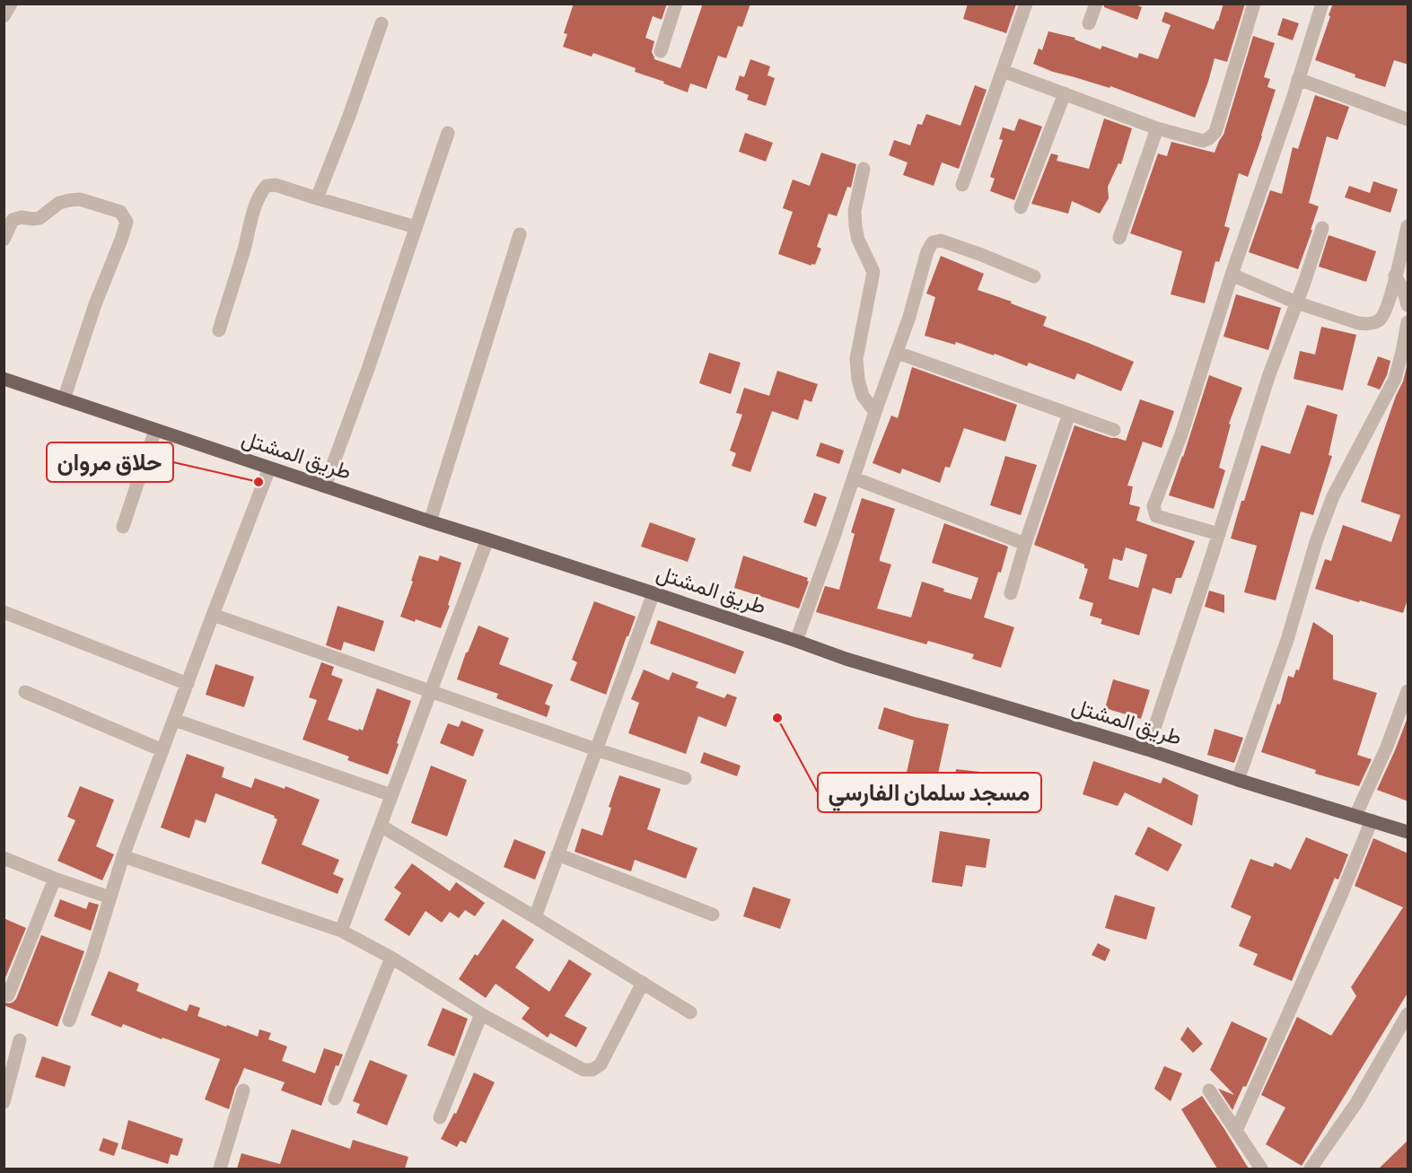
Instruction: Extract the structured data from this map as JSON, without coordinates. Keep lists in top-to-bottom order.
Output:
{
  "streets": {
    "main road": ["طريق المشتل"]
  },
  "places": ["حلاق مروان", "مسجد سلمان الفارسي"]
}
